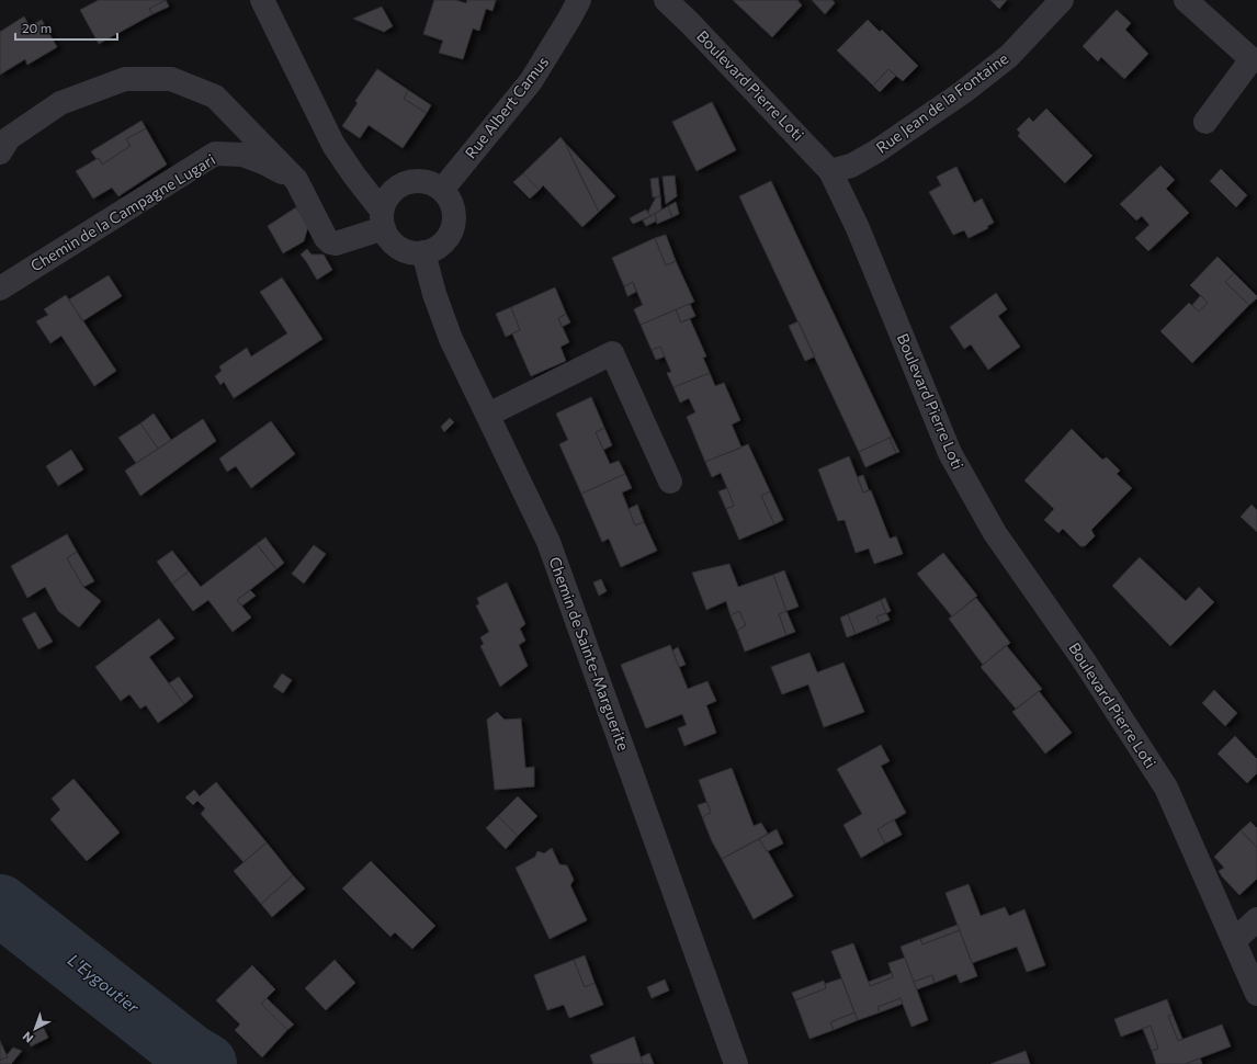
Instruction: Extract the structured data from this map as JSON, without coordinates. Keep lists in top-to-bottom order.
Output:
{
  "streets": {
    "street": [
      "Boulevard Pierre Loti",
      "Rue Jean de la Fontaine",
      "Rue Albert Camus",
      "Chemin de la Campagne Lugari",
      "Chemin de Sainte-Marguerite"
    ]
  },
  "crossings": [
    ["Boulevard Pierre Loti", "Rue Jean de la Fontaine"],
    ["Rue Albert Camus", "Chemin de Sainte-Marguerite"]
  ],
  "water": ["L'Eygoutier"],
  "scale_bar": "20 m",
  "north": "bottom left"
}
